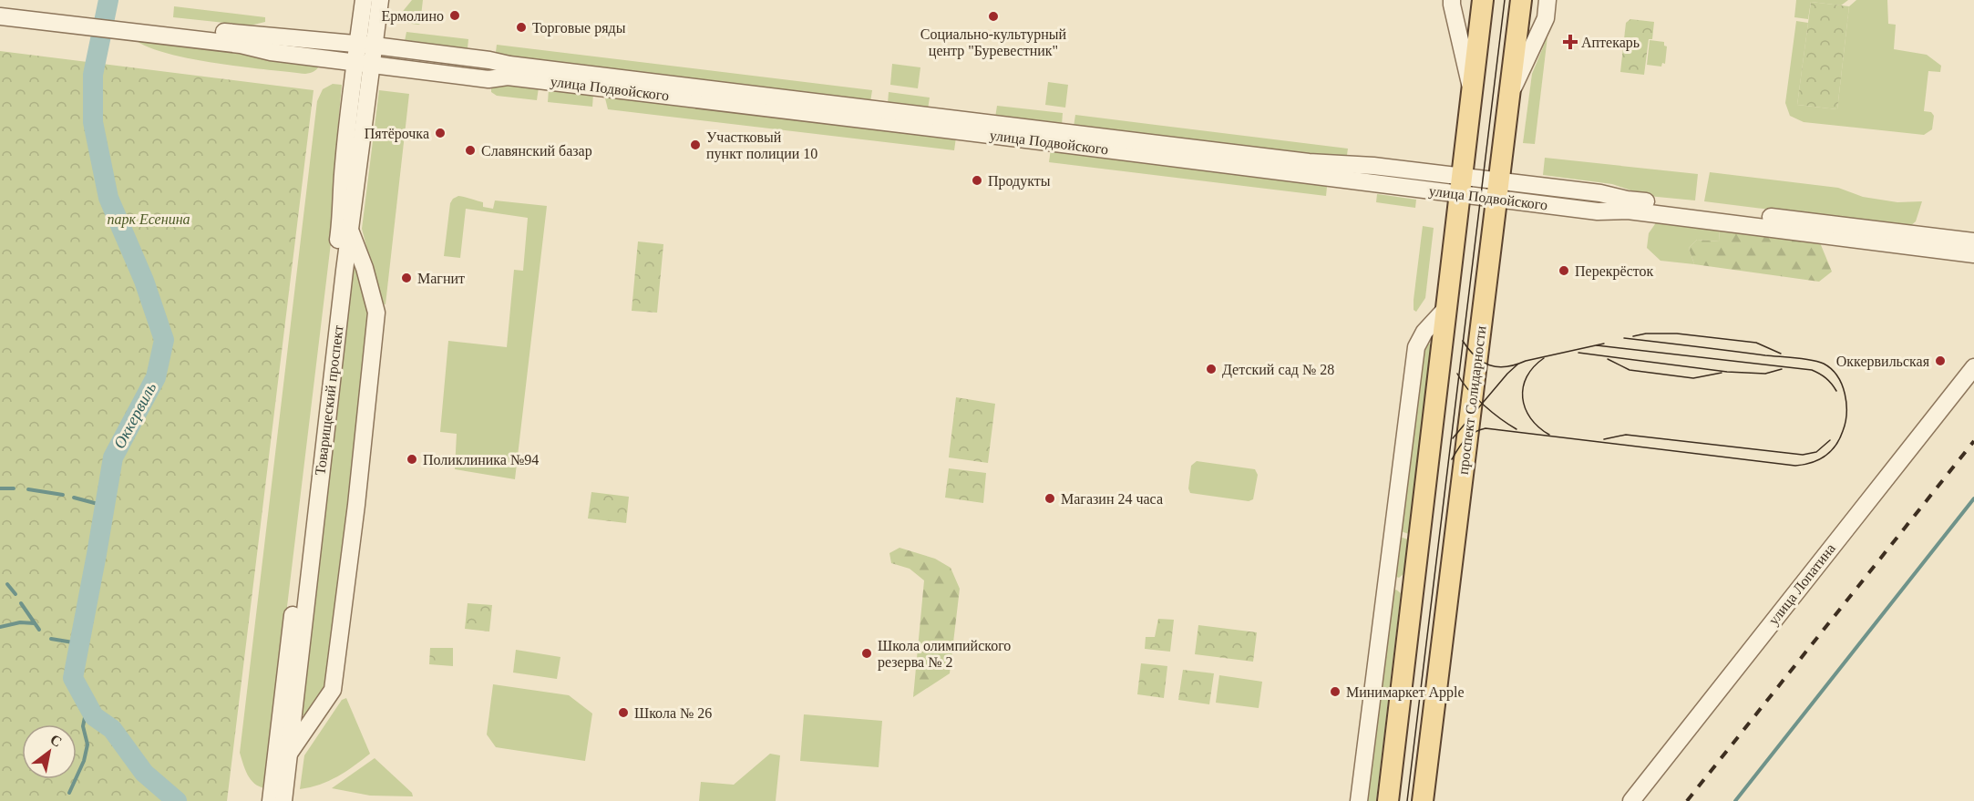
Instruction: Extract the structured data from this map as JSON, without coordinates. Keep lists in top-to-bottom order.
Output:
{
  "streets": {
    "main road": ["проспект Солидарности"],
    "street": ["улица Подвойского", "Товарищеский проспект", "улица Лопатина"]
  },
  "crossings": [
    ["улица Подвойского", "Товарищеский проспект"],
    ["улица Подвойского", "проспект Солидарности"]
  ],
  "water": ["Оккервиль"],
  "parks": ["парк Есенина"],
  "places": {
    "other": [
      "Ермолино",
      "Социально-культурный центр \"Буревестник\"",
      "Торговые ряды",
      "Пятёрочка",
      "Участковый пункт полиции 10",
      "Славянский базар",
      "Продукты",
      "Перекрёсток",
      "Магнит",
      "Оккервильская",
      "Детский сад № 28",
      "Поликлиника №94",
      "Магазин 24 часа",
      "Школа олимпийского резерва № 2",
      "Минимаркет Apple",
      "Школа № 26"
    ],
    "health": ["Аптекарь"]
  },
  "north": "top right"
}
